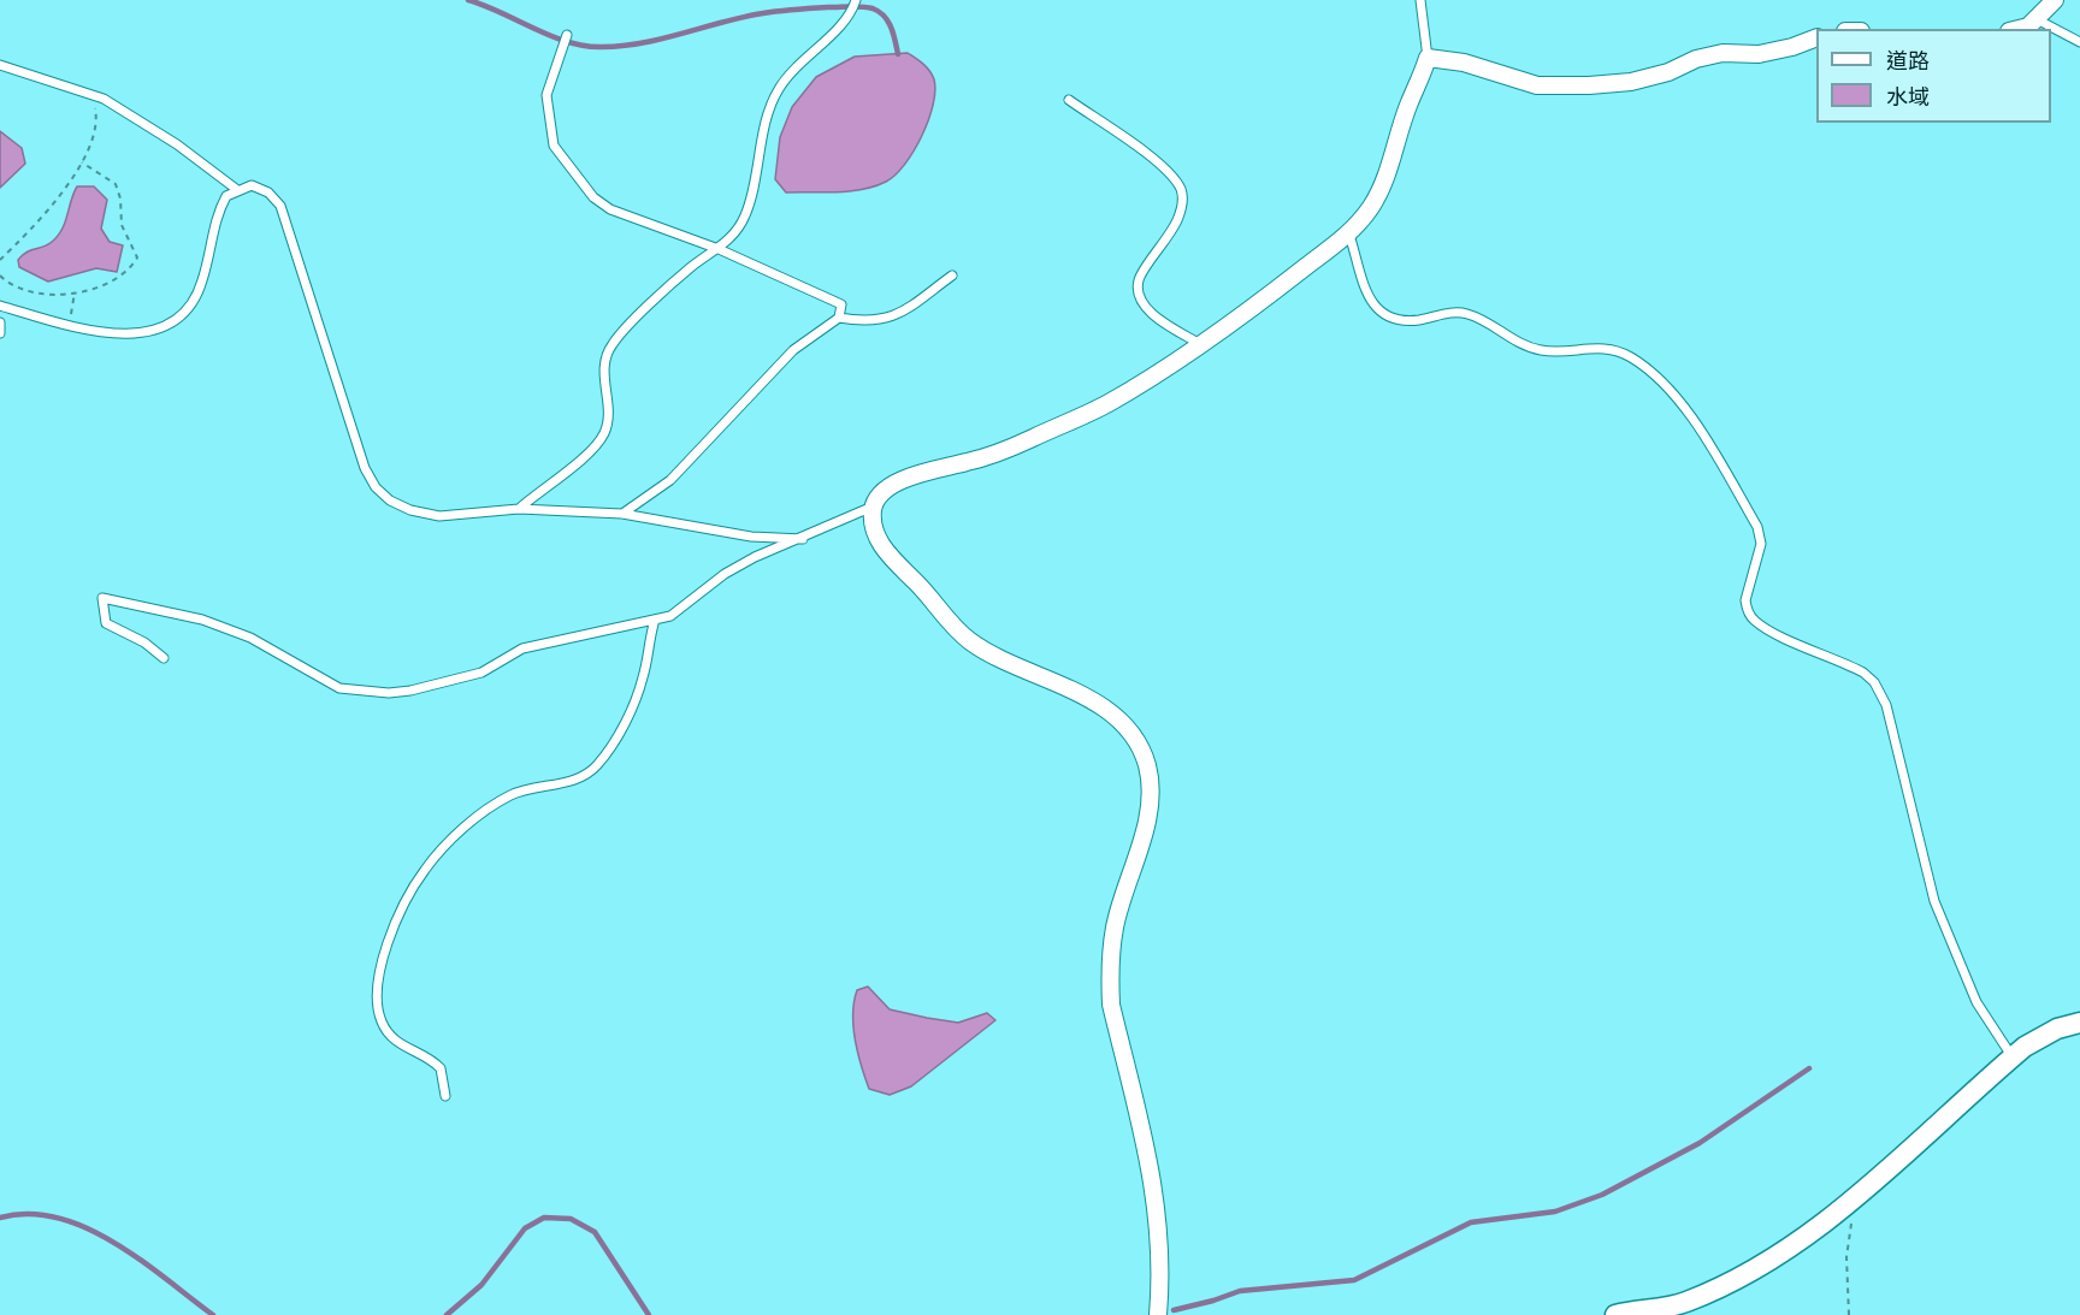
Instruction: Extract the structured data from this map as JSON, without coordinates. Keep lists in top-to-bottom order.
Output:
{
  "legend": ["道路", "水域"]
}
